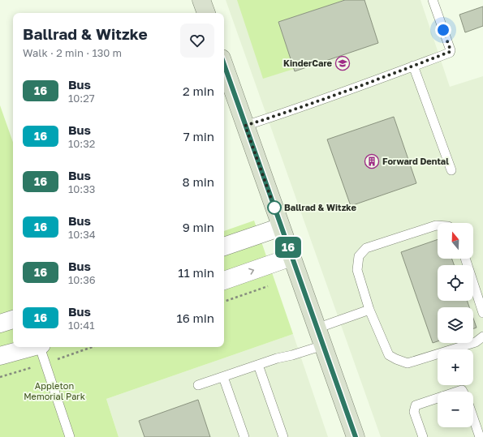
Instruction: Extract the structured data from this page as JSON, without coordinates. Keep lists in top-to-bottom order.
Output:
{
  "parks": ["Appleton Memorial Park"],
  "places": {
    "school or university": ["KinderCare"],
    "building": ["Forward Dental"],
    "other": ["Ballrad & Witzke"]
  },
  "lines": ["bus line 16"],
  "north": "top",
  "page": {
    "on_map": "16",
    "heading": ["Ballrad & Witzke", "Walk · 2 min · 130 m"],
    "list": [
      {
        "mark": "16",
        "name": "Bus",
        "note": "10:27",
        "value": "2 min"
      },
      {
        "mark": "16",
        "name": "Bus",
        "note": "10:32",
        "value": "7 min"
      },
      {
        "mark": "16",
        "name": "Bus",
        "note": "10:33",
        "value": "8 min"
      },
      {
        "mark": "16",
        "name": "Bus",
        "note": "10:34",
        "value": "9 min"
      },
      {
        "mark": "16",
        "name": "Bus",
        "note": "10:36",
        "value": "11 min"
      },
      {
        "mark": "16",
        "name": "Bus",
        "note": "10:41",
        "value": "16 min"
      }
    ],
    "map_buttons": ["+", "−"]
  }
}
